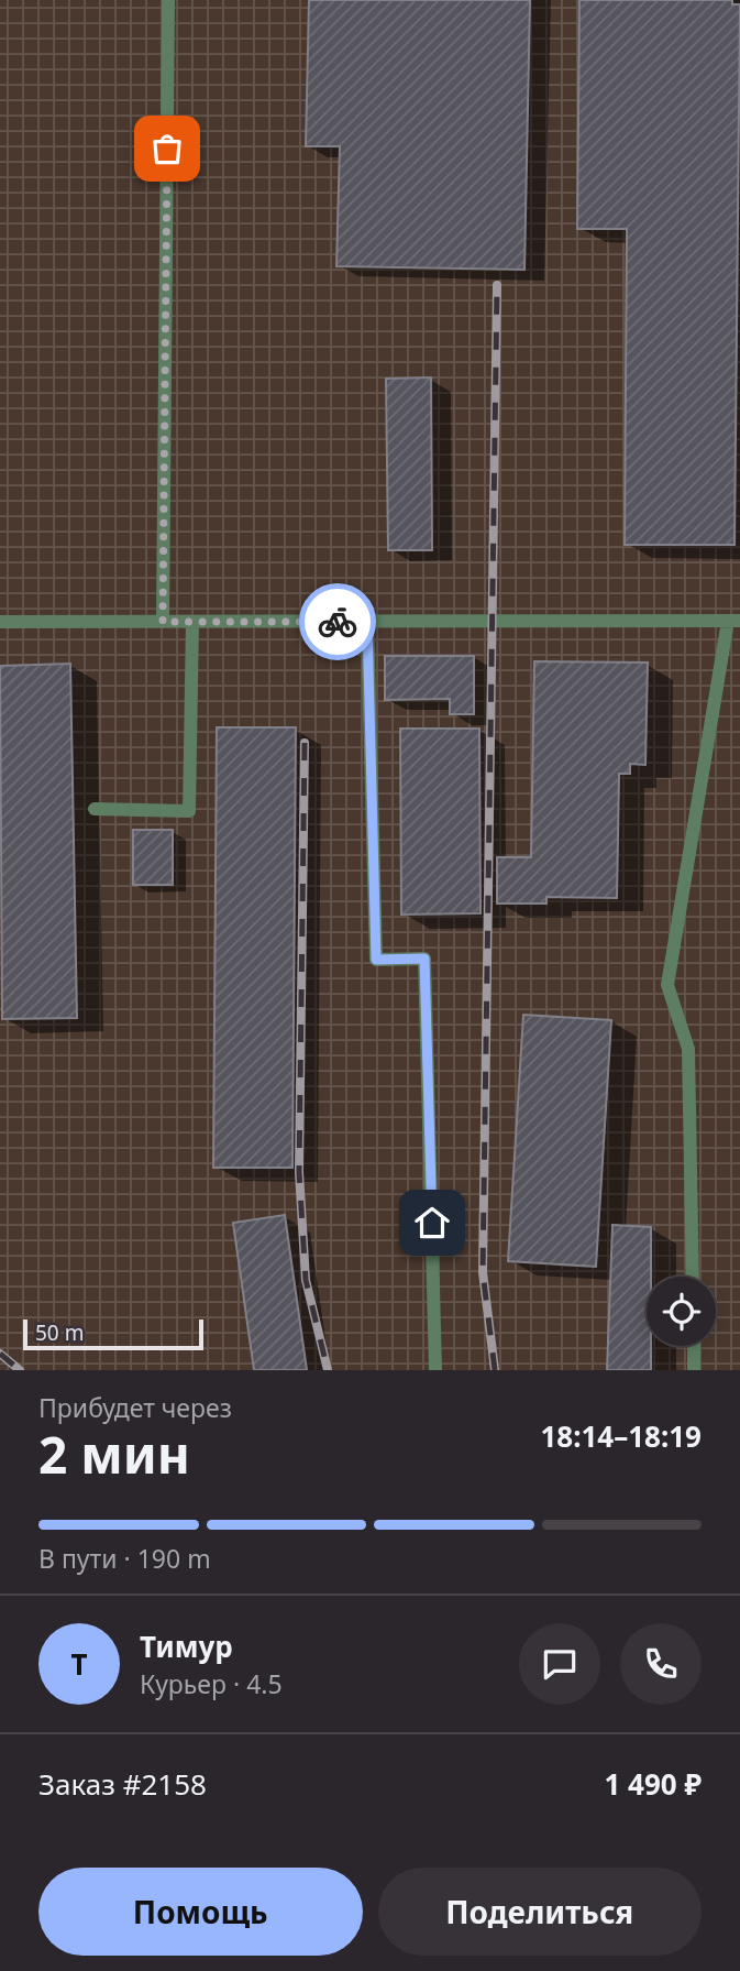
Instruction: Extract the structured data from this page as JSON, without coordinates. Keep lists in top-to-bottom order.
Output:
{
  "scale_bar": "50 m",
  "page": {
    "scale": "50 m",
    "heading": ["2 мин", "Прибудет через", "18:14–18:19"],
    "panel": [
      "Тимур",
      "Курьер · 4.5",
      "Заказ #2158",
      "1 490 ₽"
    ],
    "bar": "В пути · 190 m",
    "round": "Т",
    "buttons": ["Помощь", "Поделиться"]
  }
}
